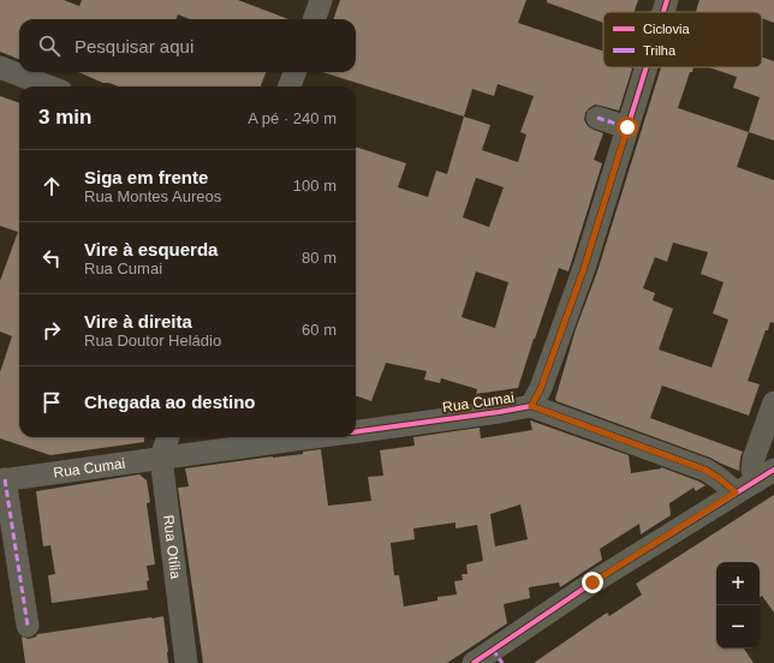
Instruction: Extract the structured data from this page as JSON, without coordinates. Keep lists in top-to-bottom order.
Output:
{
  "streets": {
    "street": ["Rua Cumai", "Rua Otília"]
  },
  "crossings": [
    ["Rua Cumai", "Rua Otília"]
  ],
  "legend": ["Ciclovia", "Trilha"],
  "page": {
    "search": "Pesquisar aqui",
    "heading": ["3 min", "A pé · 240 m"],
    "list": [
      ["Siga em frente", "Rua Montes Aureos", "100 m"],
      ["Vire à esquerda", "Rua Cumai", "80 m"],
      ["Vire à direita", "Rua Doutor Heládio", "60 m"],
      "Chegada ao destino"
    ],
    "map_buttons": ["+", "−"]
  }
}
